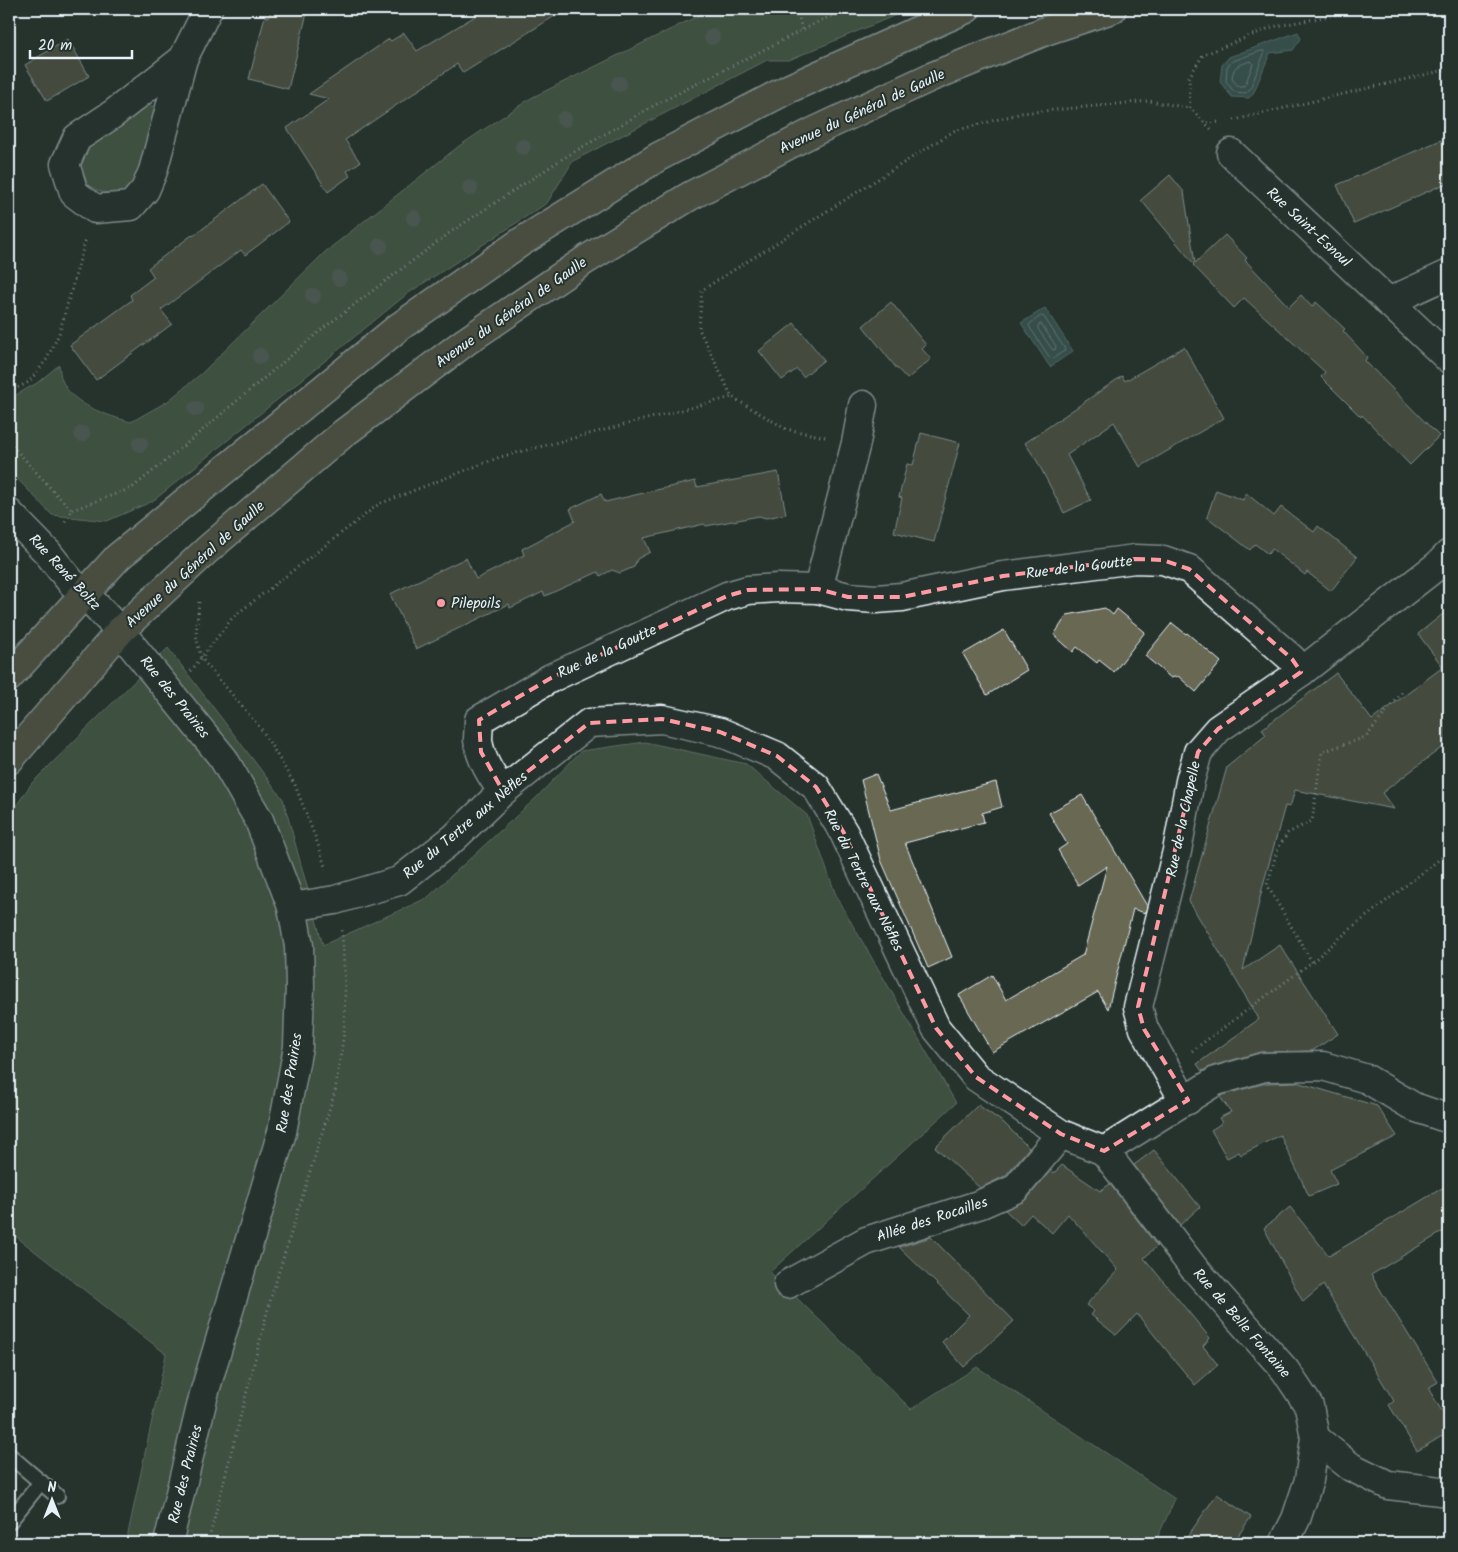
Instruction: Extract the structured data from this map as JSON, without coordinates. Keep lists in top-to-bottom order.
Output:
{
  "streets": {
    "main road": ["Avenue du Général de Gaulle"],
    "street": [
      "Rue Saint-Esnoul",
      "Rue de la Goutte",
      "Rue René Boltz",
      "Rue des Prairies",
      "Rue de la Chapelle",
      "Rue du Tertre aux Nèfles",
      "Allée des Rocailles",
      "Rue de Belle Fontaine"
    ]
  },
  "crossings": [
    ["Avenue du Général de Gaulle", "Rue René Boltz"],
    ["Avenue du Général de Gaulle", "Rue des Prairies"],
    ["Rue de la Goutte", "Rue de la Chapelle"],
    ["Rue de la Goutte", "Rue du Tertre aux Nèfles"],
    ["Rue René Boltz", "Rue des Prairies"],
    ["Rue des Prairies", "Rue du Tertre aux Nèfles"],
    ["Rue du Tertre aux Nèfles", "Allée des Rocailles"],
    ["Rue du Tertre aux Nèfles", "Rue de Belle Fontaine"]
  ],
  "places": ["Pilepoils"],
  "scale_bar": "20 m",
  "north": "top"
}
